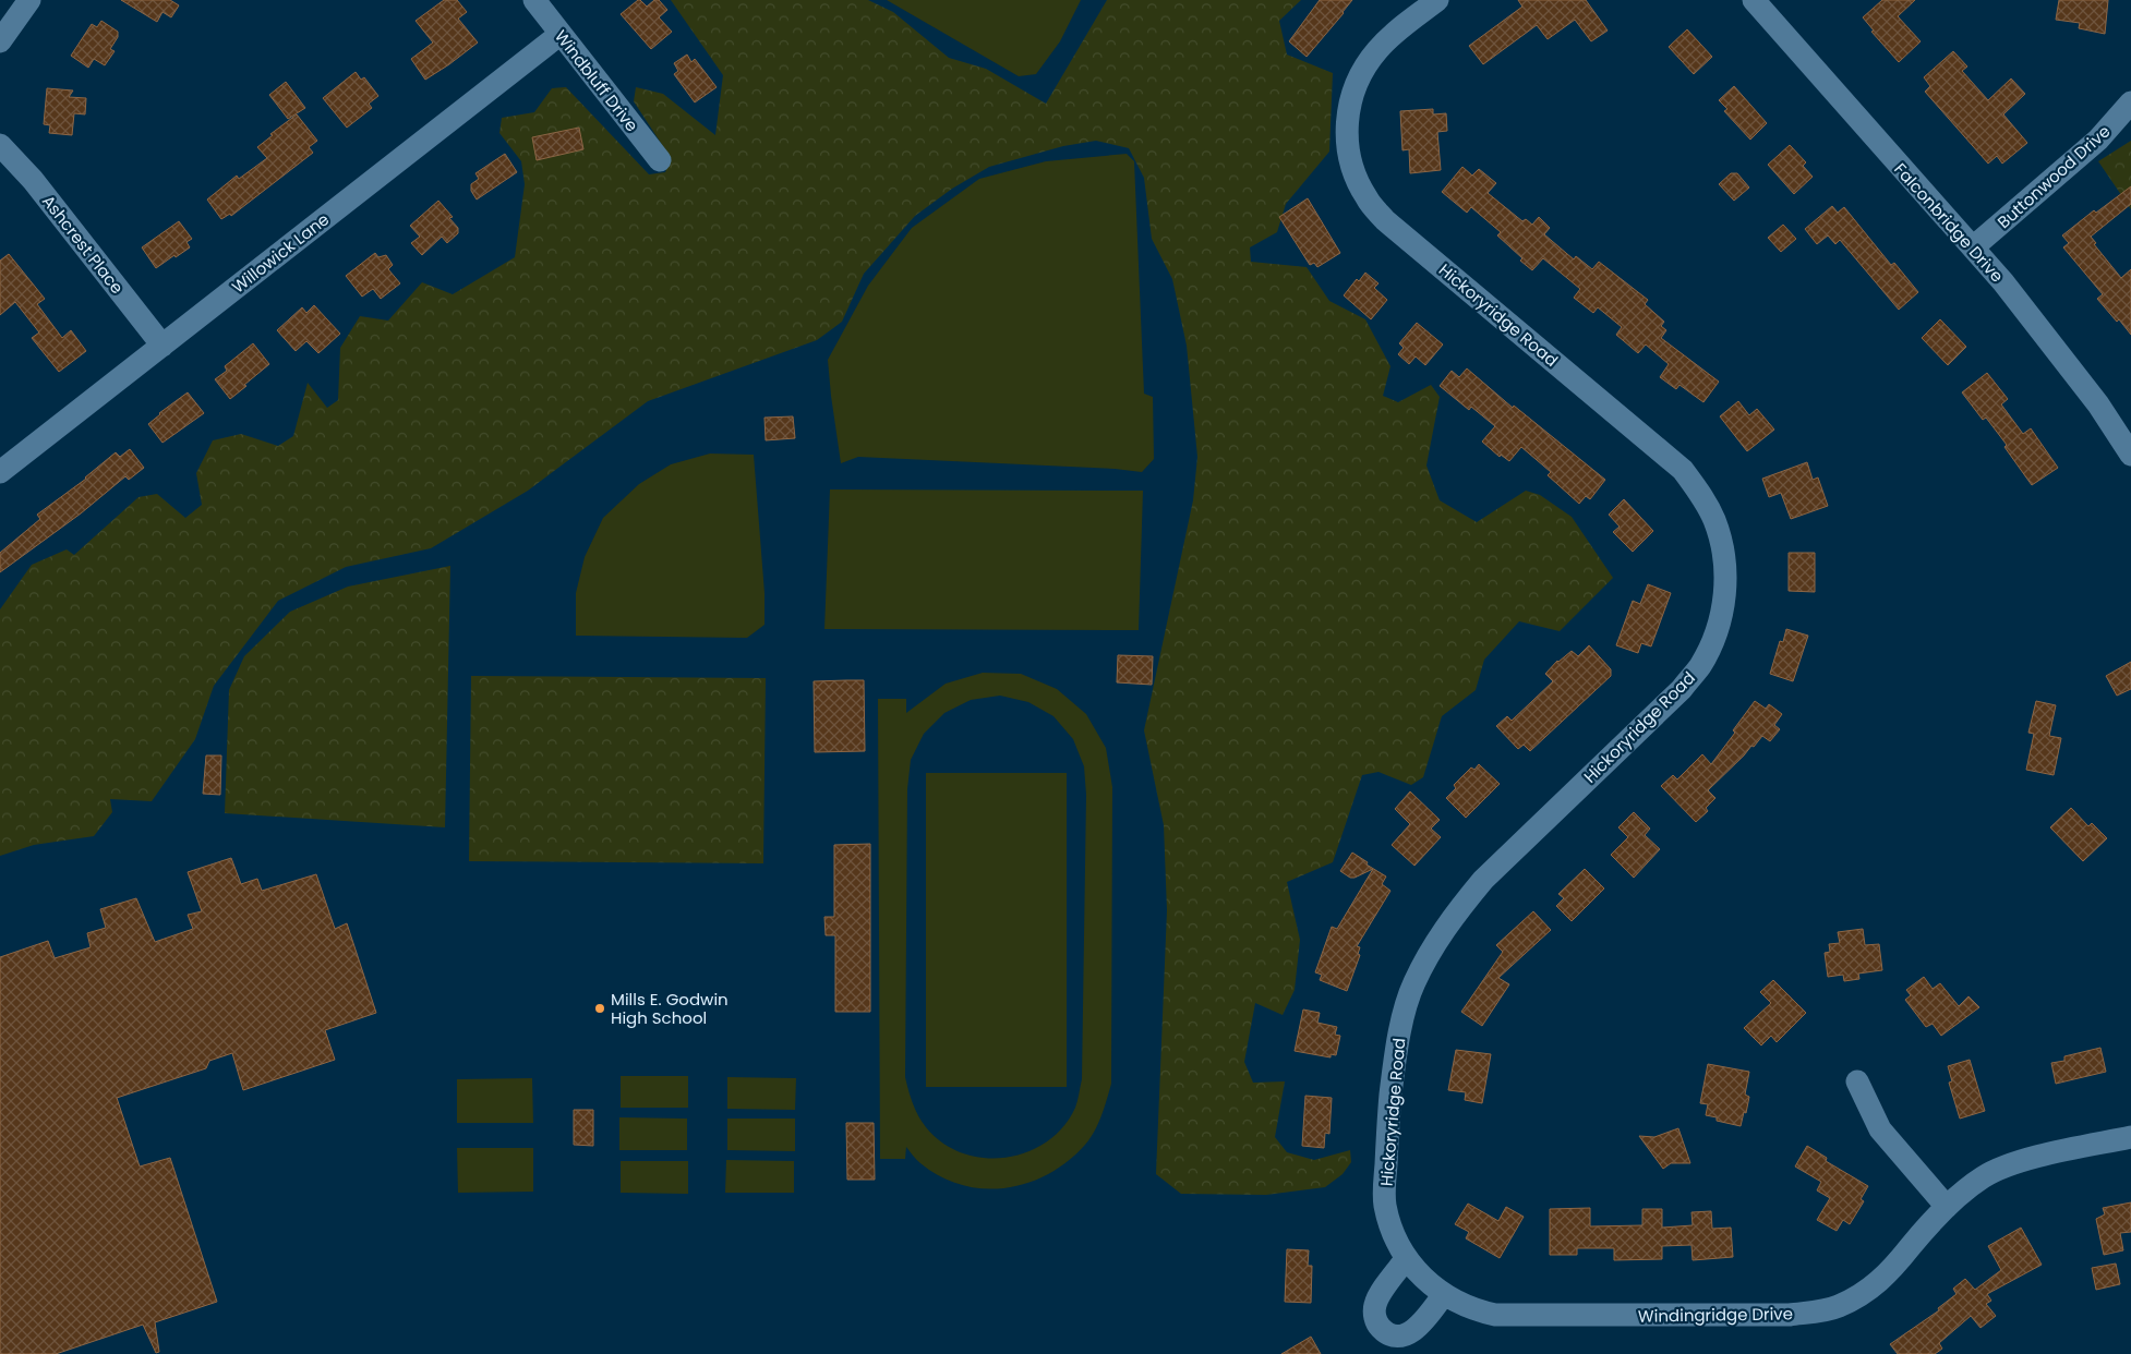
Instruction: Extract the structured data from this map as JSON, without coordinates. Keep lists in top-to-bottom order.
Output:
{
  "streets": {
    "street": [
      "Windbluff Drive",
      "Buttonwood Drive",
      "Falconbridge Drive",
      "Ashcrest Place",
      "Willowick Lane",
      "Hickoryridge Road",
      "Windingridge Drive"
    ]
  },
  "crossings": [
    ["Windbluff Drive", "Willowick Lane"],
    ["Buttonwood Drive", "Falconbridge Drive"],
    ["Ashcrest Place", "Willowick Lane"],
    ["Hickoryridge Road", "Windingridge Drive"]
  ],
  "places": ["Mills E. Godwin High School"]
}
